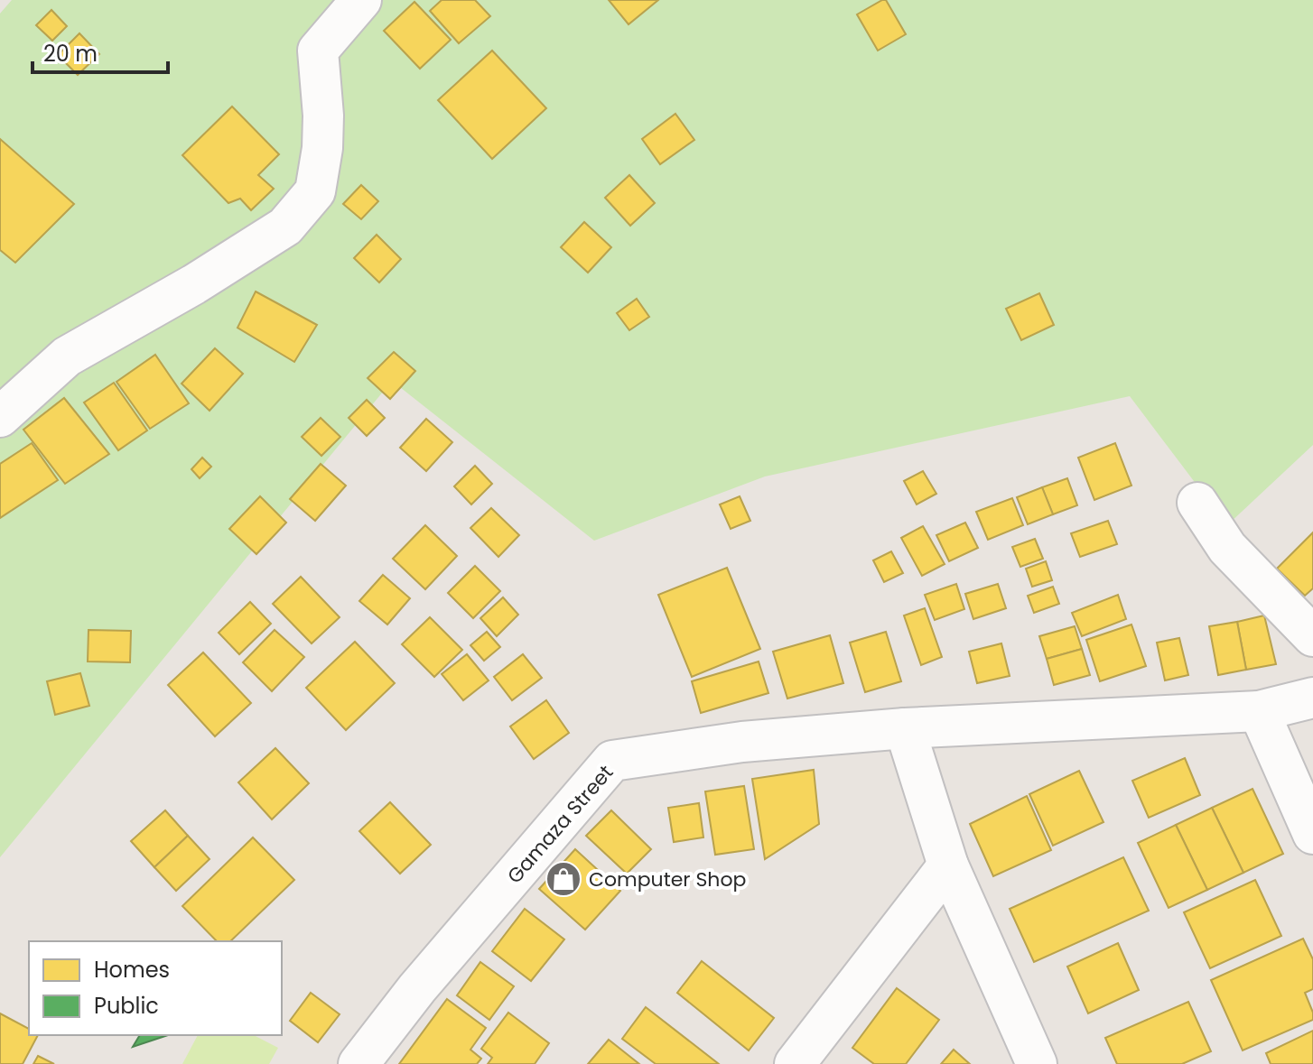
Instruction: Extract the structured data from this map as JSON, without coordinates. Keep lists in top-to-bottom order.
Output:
{
  "streets": {
    "street": ["Gamaza Street"]
  },
  "places": {
    "shop": ["Computer Shop"]
  },
  "legend": ["Homes", "Public"],
  "scale_bar": "20 m"
}
